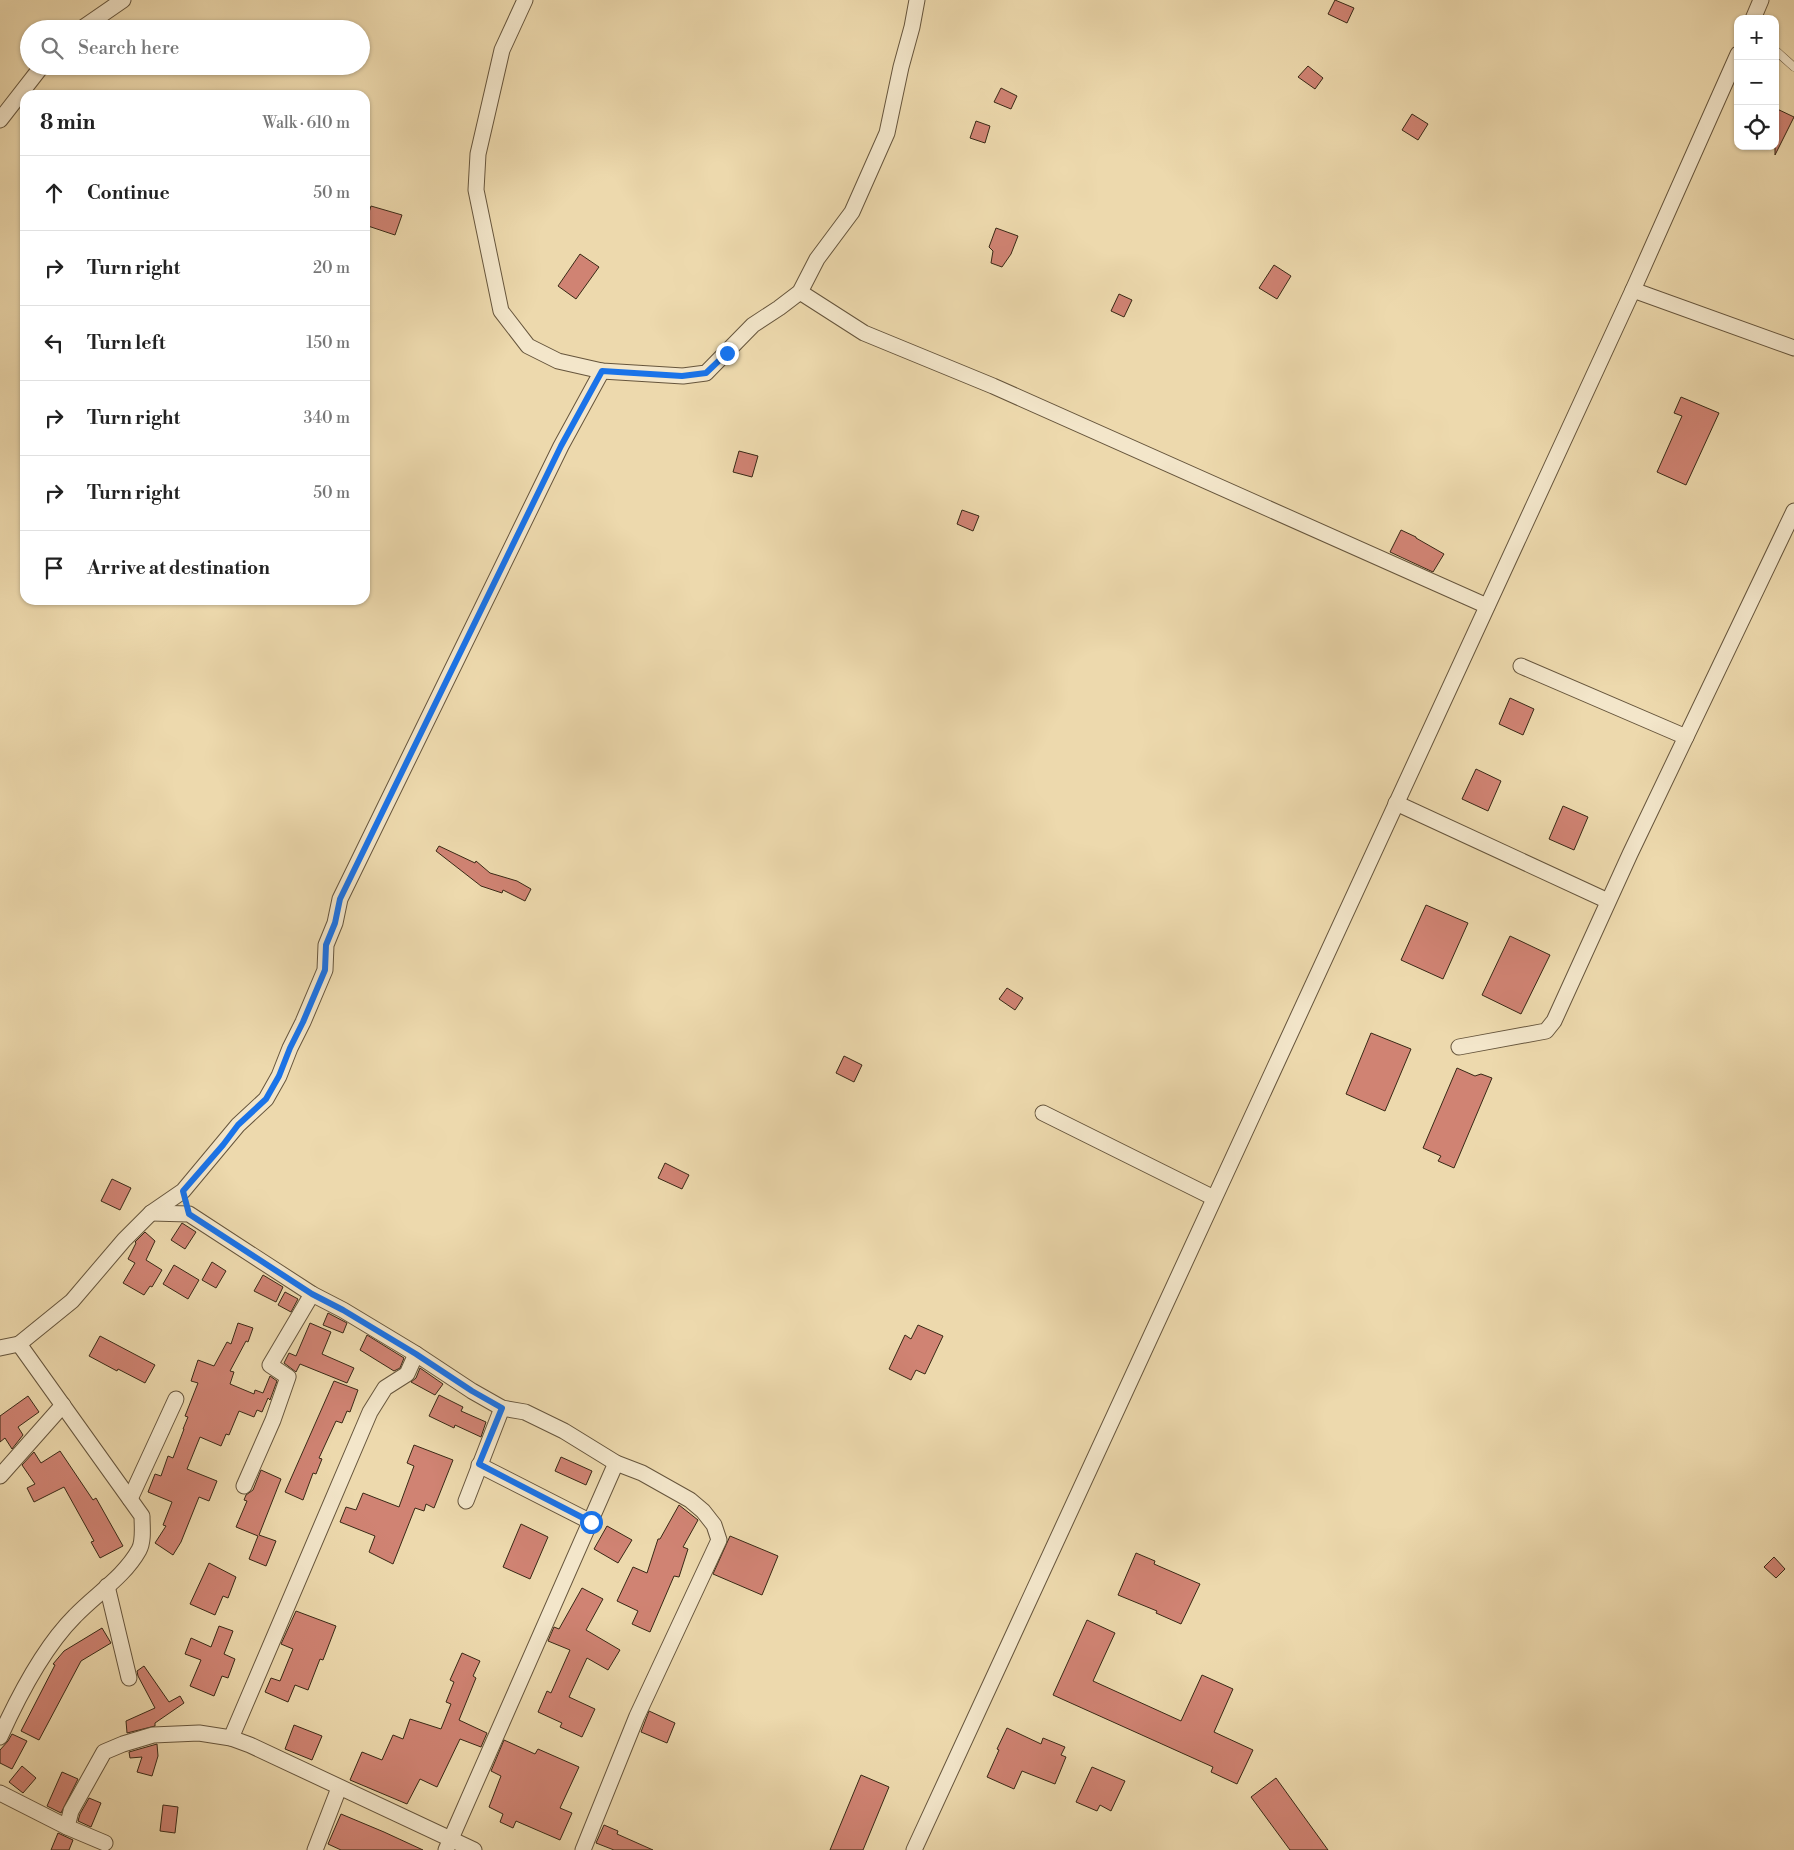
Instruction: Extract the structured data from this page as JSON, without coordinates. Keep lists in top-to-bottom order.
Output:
{
  "page": {
    "map_buttons": ["+", "−"],
    "search": "Search here",
    "heading": ["8 min", "Walk · 610 m"],
    "list": [
      ["Continue", "50 m"],
      ["Turn right", "20 m"],
      ["Turn left", "150 m"],
      ["Turn right", "340 m"],
      ["Turn right", "50 m"],
      "Arrive at destination"
    ]
  }
}
